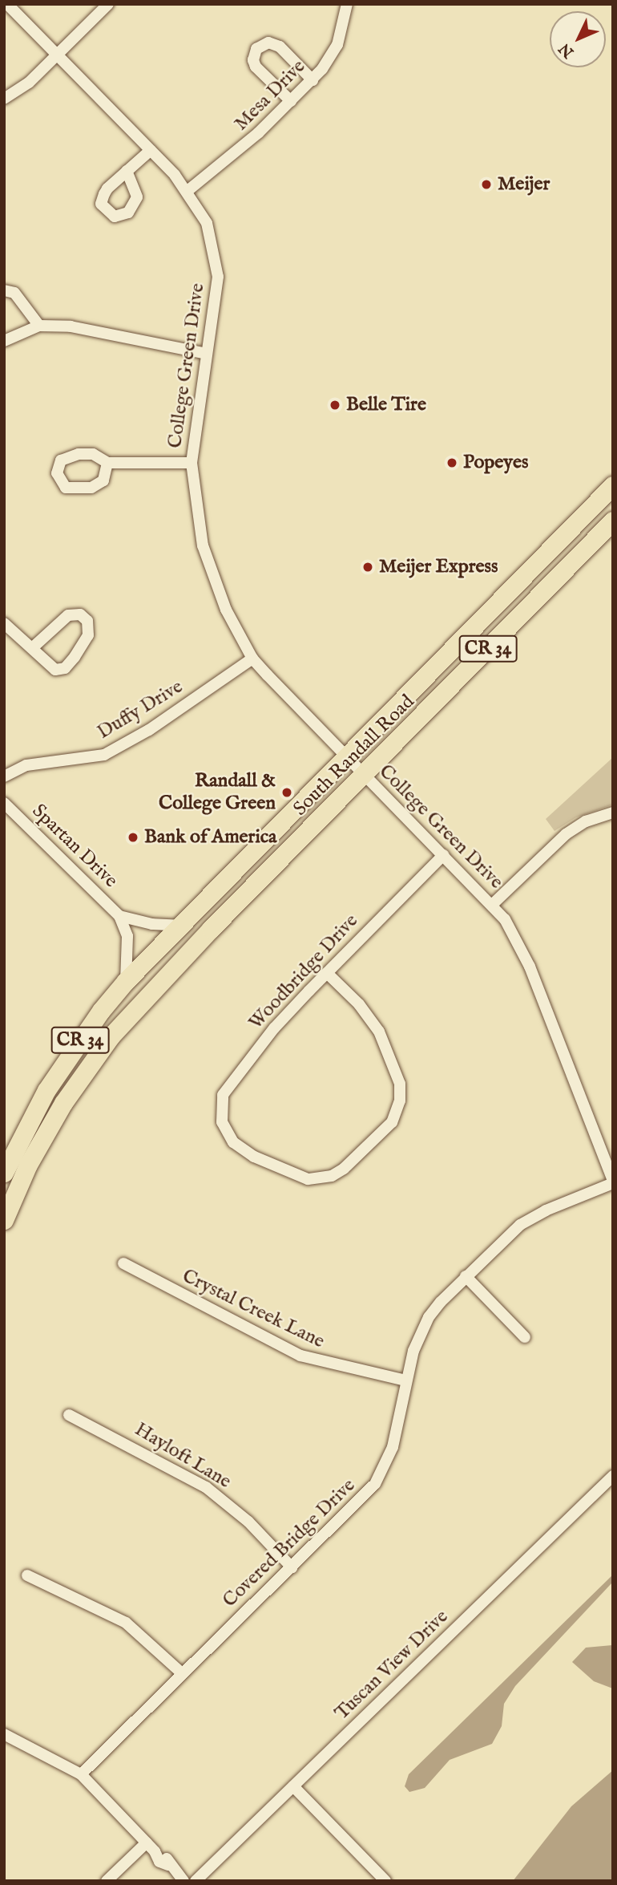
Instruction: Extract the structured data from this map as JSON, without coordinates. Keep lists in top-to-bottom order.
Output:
{
  "streets": {
    "main road": ["CR 34", "South Randall Road"],
    "street": [
      "Mesa Drive",
      "College Green Drive",
      "Duffy Drive",
      "Spartan Drive",
      "Woodbridge Drive",
      "Crystal Creek Lane",
      "Hayloft Lane",
      "Covered Bridge Drive",
      "Tuscan View Drive"
    ]
  },
  "crossings": [
    ["Mesa Drive", "College Green Drive"],
    ["College Green Drive", "Duffy Drive"],
    ["College Green Drive", "South Randall Road"],
    ["College Green Drive", "Woodbridge Drive"],
    ["College Green Drive", "Covered Bridge Drive"],
    ["South Randall Road", "Spartan Drive"],
    ["Crystal Creek Lane", "Covered Bridge Drive"],
    ["Hayloft Lane", "Covered Bridge Drive"]
  ],
  "places": [
    "Meijer",
    "Belle Tire",
    "Popeyes",
    "Meijer Express",
    "Randall & College Green",
    "Bank of America"
  ],
  "north": "bottom left"
}
